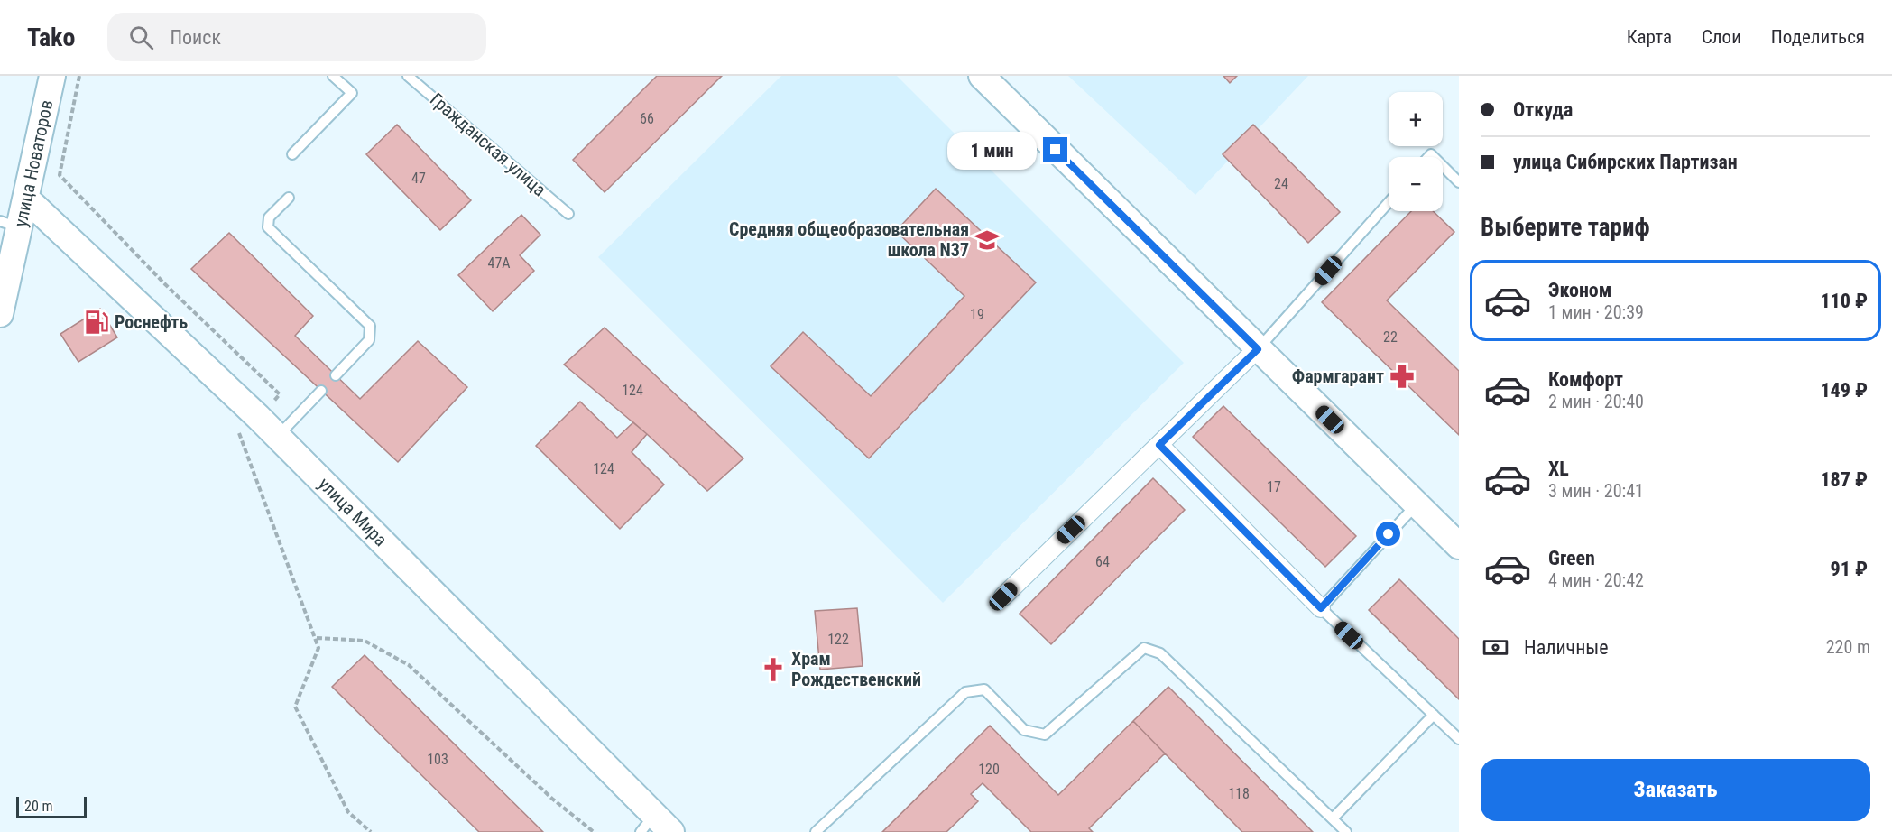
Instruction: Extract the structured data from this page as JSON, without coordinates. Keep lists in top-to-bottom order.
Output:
{
  "streets": {
    "main road": ["улица Новаторов", "улица Мира"],
    "lane": ["Гражданская улица"]
  },
  "crossings": [
    ["улица Новаторов", "улица Мира"]
  ],
  "places": {
    "school or university": ["Средняя общеобразовательная школа N37"],
    "fuel station": ["Роснефть"],
    "pharmacy": ["Фармгарант"],
    "church": ["Храм Рождественский"]
  },
  "house_numbers": [
    "66",
    "47",
    "24",
    "47А",
    "19",
    "22",
    "124",
    "124",
    "17",
    "64",
    "122",
    "103",
    "120",
    "118"
  ],
  "scale_bar": "20 m",
  "page": {
    "header": "Tako",
    "search": "Поиск",
    "nav": ["Карта", "Слои", "Поделиться"],
    "banner": ["Откуда", "улица Сибирских Партизан"],
    "map_buttons": ["+", "−"],
    "bubble": "1 мин",
    "heading": "Выберите тариф",
    "list": [
      {
        "name": "Эконом",
        "note": "1 мин · 20:39",
        "value": "110 ₽"
      },
      {
        "name": "Комфорт",
        "note": "2 мин · 20:40",
        "value": "149 ₽"
      },
      {
        "name": "XL",
        "note": "3 мин · 20:41",
        "value": "187 ₽"
      },
      {
        "name": "Green",
        "note": "4 мин · 20:42",
        "value": "91 ₽"
      }
    ],
    "pay": ["Наличные", "220 m"],
    "buttons": "Заказать",
    "scale": "20 m"
  }
}
